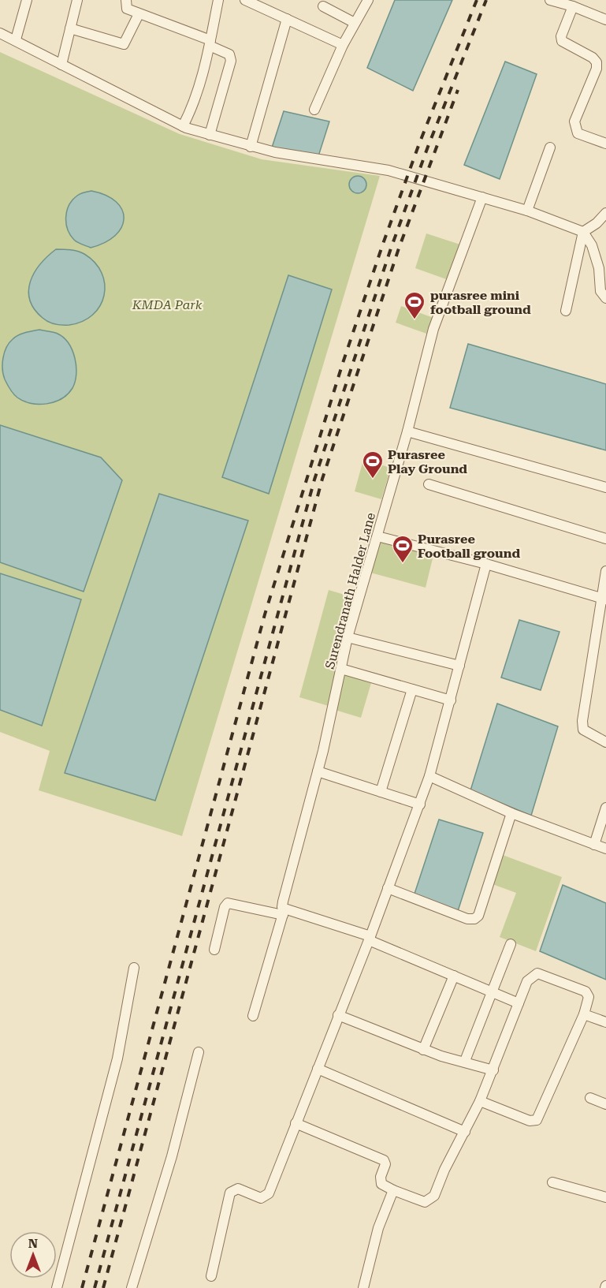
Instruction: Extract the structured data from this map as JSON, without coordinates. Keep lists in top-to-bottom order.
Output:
{
  "streets": {
    "street": ["Surendranath Halder Lane"]
  },
  "parks": ["KMDA Park"],
  "places": {
    "sports": ["purasree mini football ground", "Purasree Play Ground", "Purasree Football ground"]
  },
  "north": "top"
}
